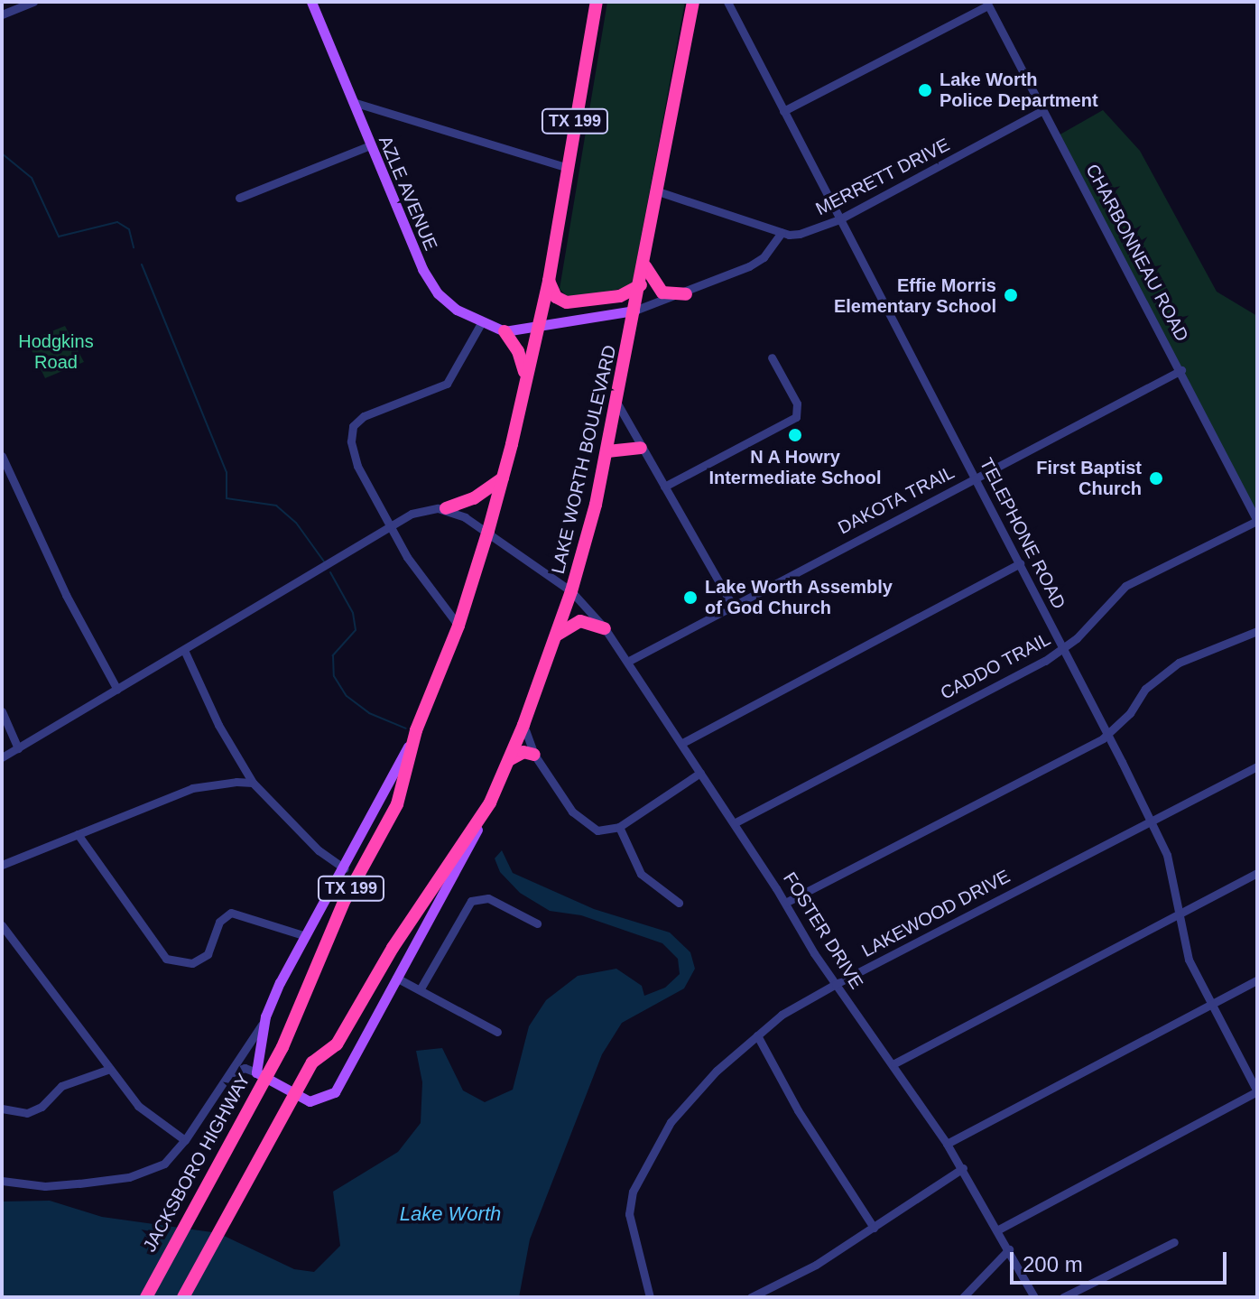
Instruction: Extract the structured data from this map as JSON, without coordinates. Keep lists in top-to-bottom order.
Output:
{
  "streets": {
    "highway": ["TX 199", "LAKE WORTH BOULEVARD", "JACKSBORO HIGHWAY"],
    "main road": ["AZLE AVENUE"],
    "street": [
      "MERRETT DRIVE",
      "CHARBONNEAU ROAD",
      "DAKOTA TRAIL",
      "TELEPHONE ROAD",
      "CADDO TRAIL",
      "LAKEWOOD DRIVE",
      "FOSTER DRIVE"
    ]
  },
  "crossings": [
    ["TX 199", "AZLE AVENUE"],
    ["TX 199", "LAKE WORTH BOULEVARD"],
    ["TX 199", "JACKSBORO HIGHWAY"],
    ["MERRETT DRIVE", "CHARBONNEAU ROAD"],
    ["MERRETT DRIVE", "TELEPHONE ROAD"],
    ["CHARBONNEAU ROAD", "DAKOTA TRAIL"],
    ["CHARBONNEAU ROAD", "CADDO TRAIL"],
    ["LAKE WORTH BOULEVARD", "FOSTER DRIVE"],
    ["DAKOTA TRAIL", "TELEPHONE ROAD"],
    ["DAKOTA TRAIL", "FOSTER DRIVE"],
    ["TELEPHONE ROAD", "CADDO TRAIL"],
    ["TELEPHONE ROAD", "LAKEWOOD DRIVE"],
    ["CADDO TRAIL", "FOSTER DRIVE"],
    ["LAKEWOOD DRIVE", "FOSTER DRIVE"]
  ],
  "water": ["Lake Worth"],
  "parks": ["Hodgkins Road"],
  "places": [
    "Lake Worth Police Department",
    "Effie Morris Elementary School",
    "N A Howry Intermediate School",
    "First Baptist Church",
    "Lake Worth Assembly of God Church"
  ],
  "scale_bar": "200 m"
}
